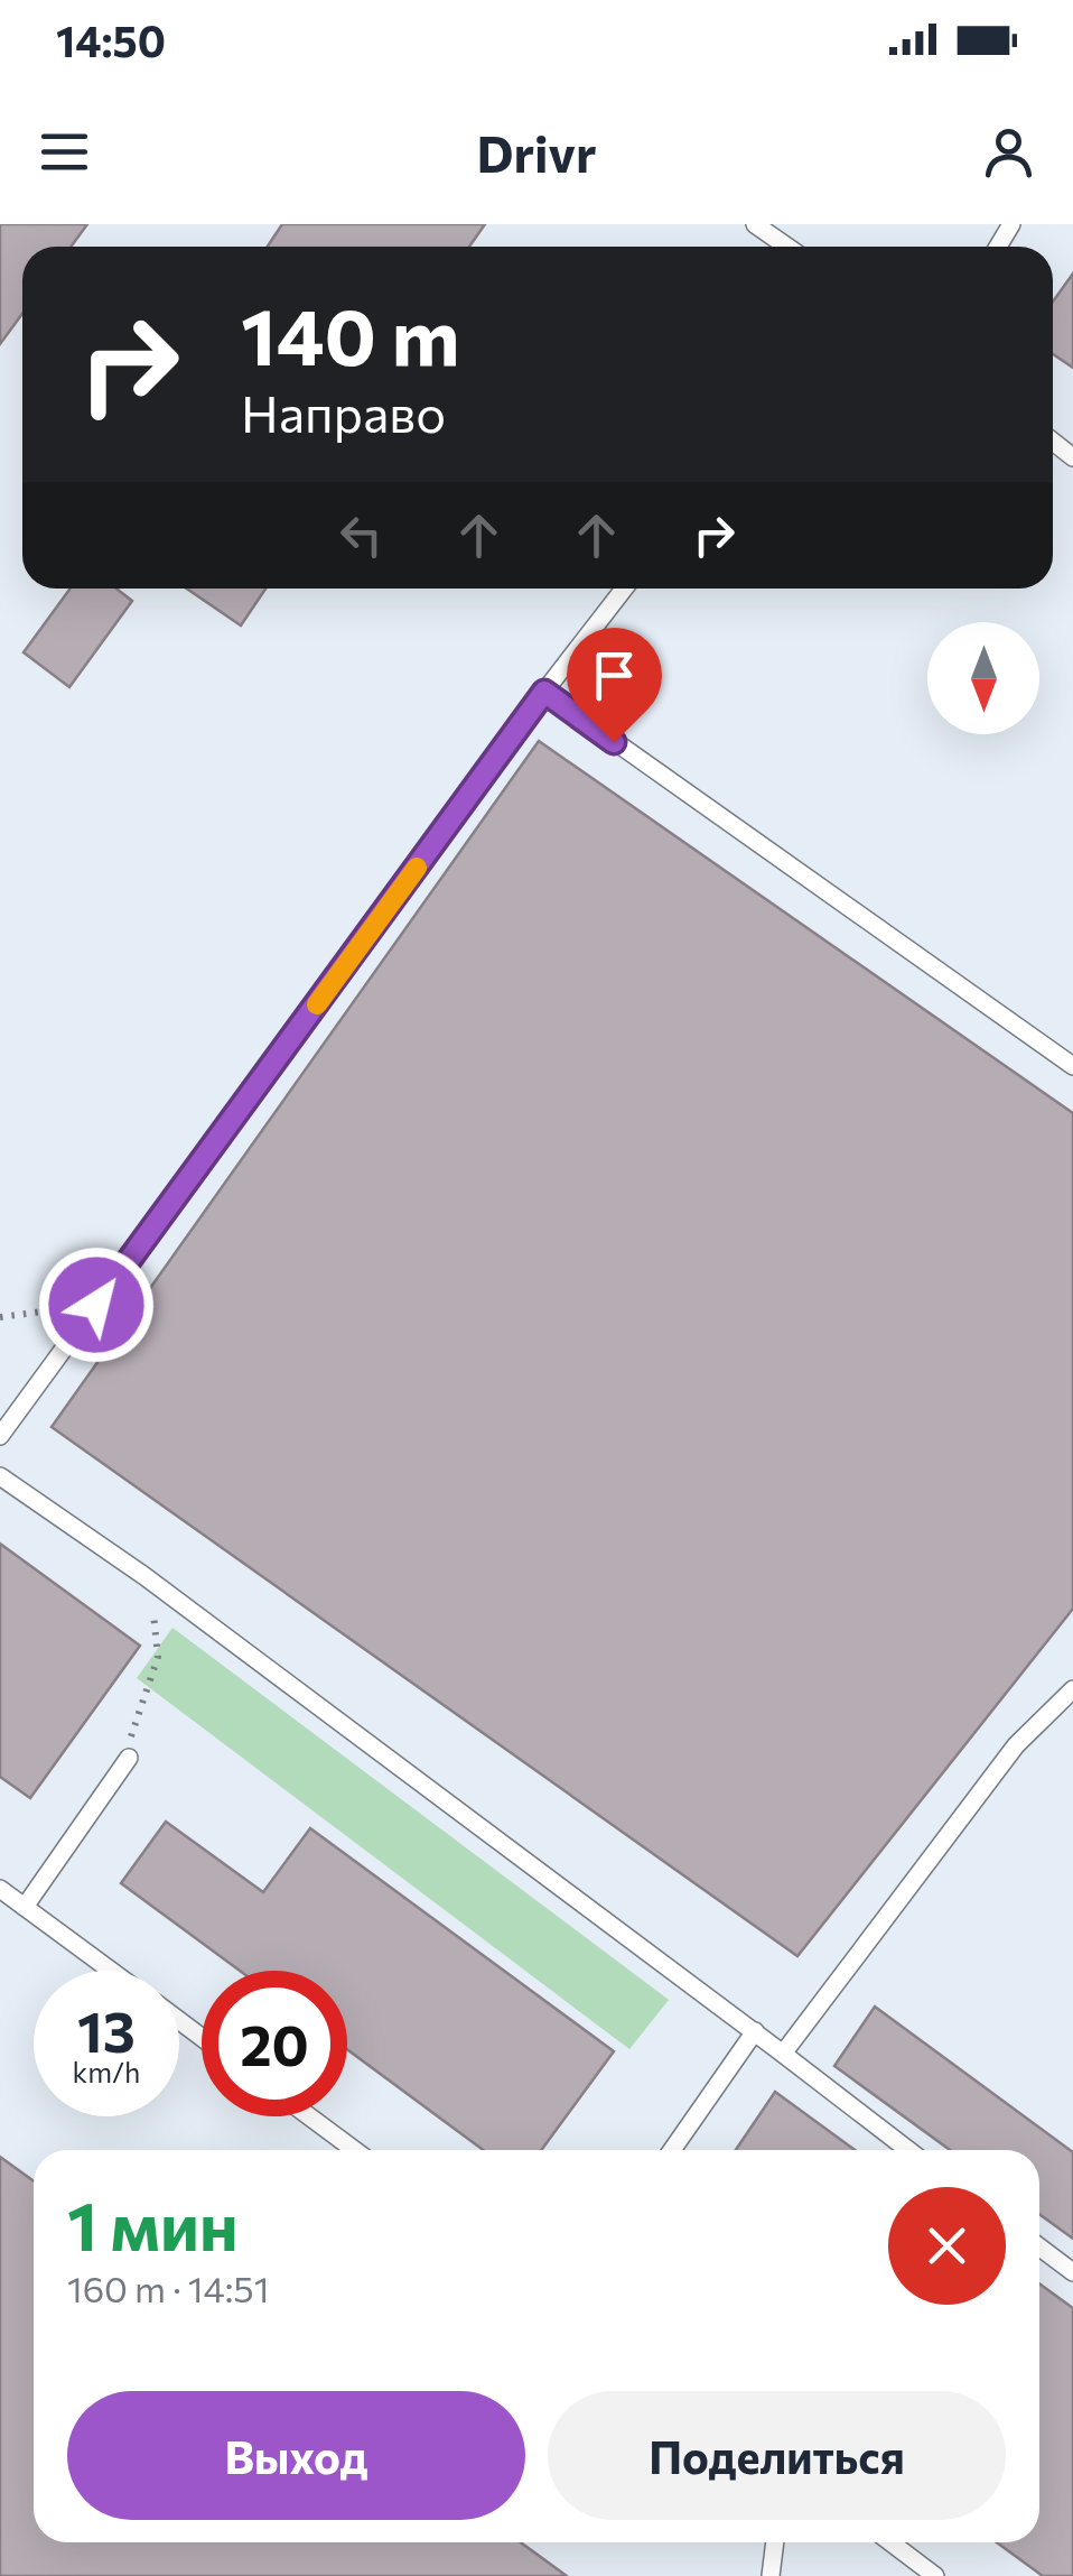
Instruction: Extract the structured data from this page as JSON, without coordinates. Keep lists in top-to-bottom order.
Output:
{
  "north": "bottom",
  "page": {
    "status": "14:50",
    "header": "Drivr",
    "turn": ["140 m", "Направо"],
    "speed": "13 km/h",
    "limit": "20",
    "heading": ["1 мин", "160 m · 14:51"],
    "buttons": ["Выход", "Поделиться"]
  }
}
